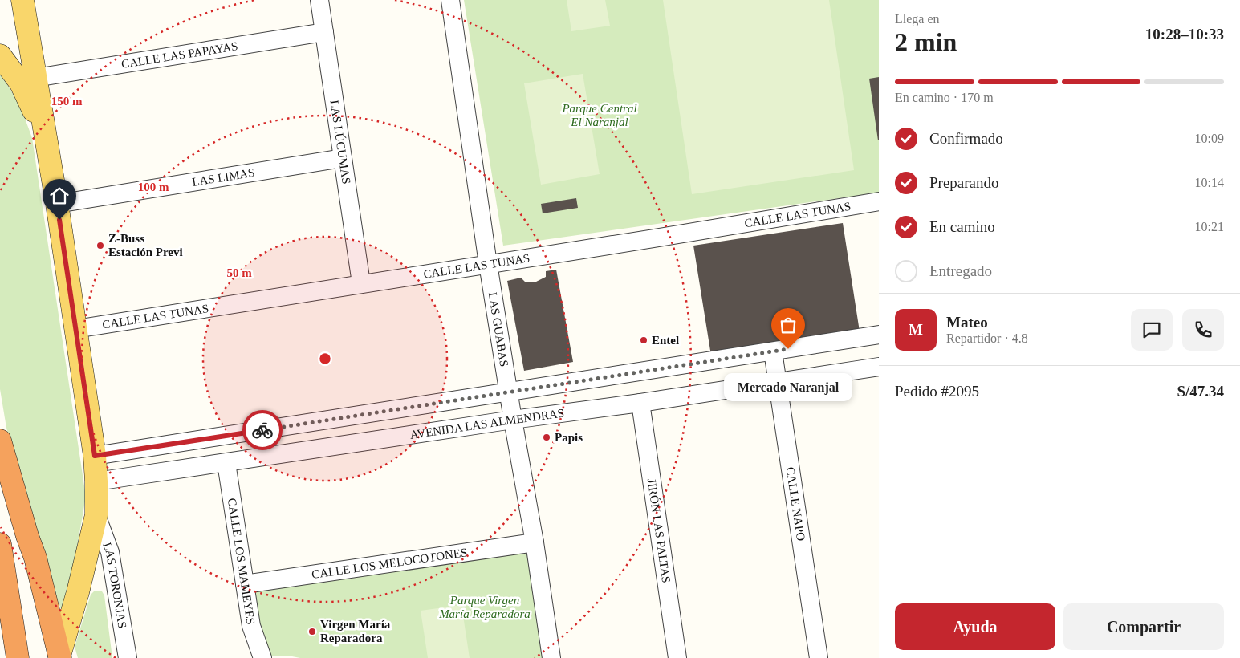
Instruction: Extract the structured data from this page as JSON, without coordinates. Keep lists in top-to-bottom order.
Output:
{
  "streets": {
    "street": [
      "CALLE LAS PAPAYAS",
      "LAS LÚCUMAS",
      "LAS LIMAS",
      "CALLE LAS TUNAS",
      "LAS GUABAS",
      "AVENIDA LAS ALMENDRAS",
      "CALLE NAPO",
      "JIRÓN LAS PALTAS",
      "CALLE LOS MAMEYES",
      "CALLE LOS MELOCOTONES",
      "LAS TORONJAS"
    ]
  },
  "crossings": [
    ["CALLE LAS PAPAYAS", "LAS LÚCUMAS"],
    ["LAS LÚCUMAS", "LAS LIMAS"],
    ["LAS LÚCUMAS", "CALLE LAS TUNAS"],
    ["CALLE LAS TUNAS", "LAS GUABAS"],
    ["LAS GUABAS", "AVENIDA LAS ALMENDRAS"],
    ["LAS GUABAS", "CALLE LOS MELOCOTONES"],
    ["AVENIDA LAS ALMENDRAS", "CALLE NAPO"],
    ["AVENIDA LAS ALMENDRAS", "JIRÓN LAS PALTAS"],
    ["AVENIDA LAS ALMENDRAS", "CALLE LOS MAMEYES"],
    ["CALLE LOS MAMEYES", "CALLE LOS MELOCOTONES"]
  ],
  "parks": ["Parque Central El Naranjal", "Parque Virgen María Reparadora"],
  "places": [
    "Z-Buss Estación Previ",
    "Entel",
    "Mercado Naranjal",
    "Papis",
    "Virgen María Reparadora"
  ],
  "page": {
    "heading": ["2 min", "Llega en", "10:28–10:33"],
    "panel": [
      "Mateo",
      "Repartidor · 4.8",
      "Pedido #2095",
      "S/47.34"
    ],
    "bar": "En camino · 170 m",
    "list": [
      ["Confirmado", "10:09"],
      ["Preparando", "10:14"],
      ["En camino", "10:21"],
      "Entregado"
    ],
    "round": "M",
    "bubble": "Mercado Naranjal",
    "buttons": ["Ayuda", "Compartir"]
  },
  "rings": ["150 m", "100 m", "50 m"]
}
